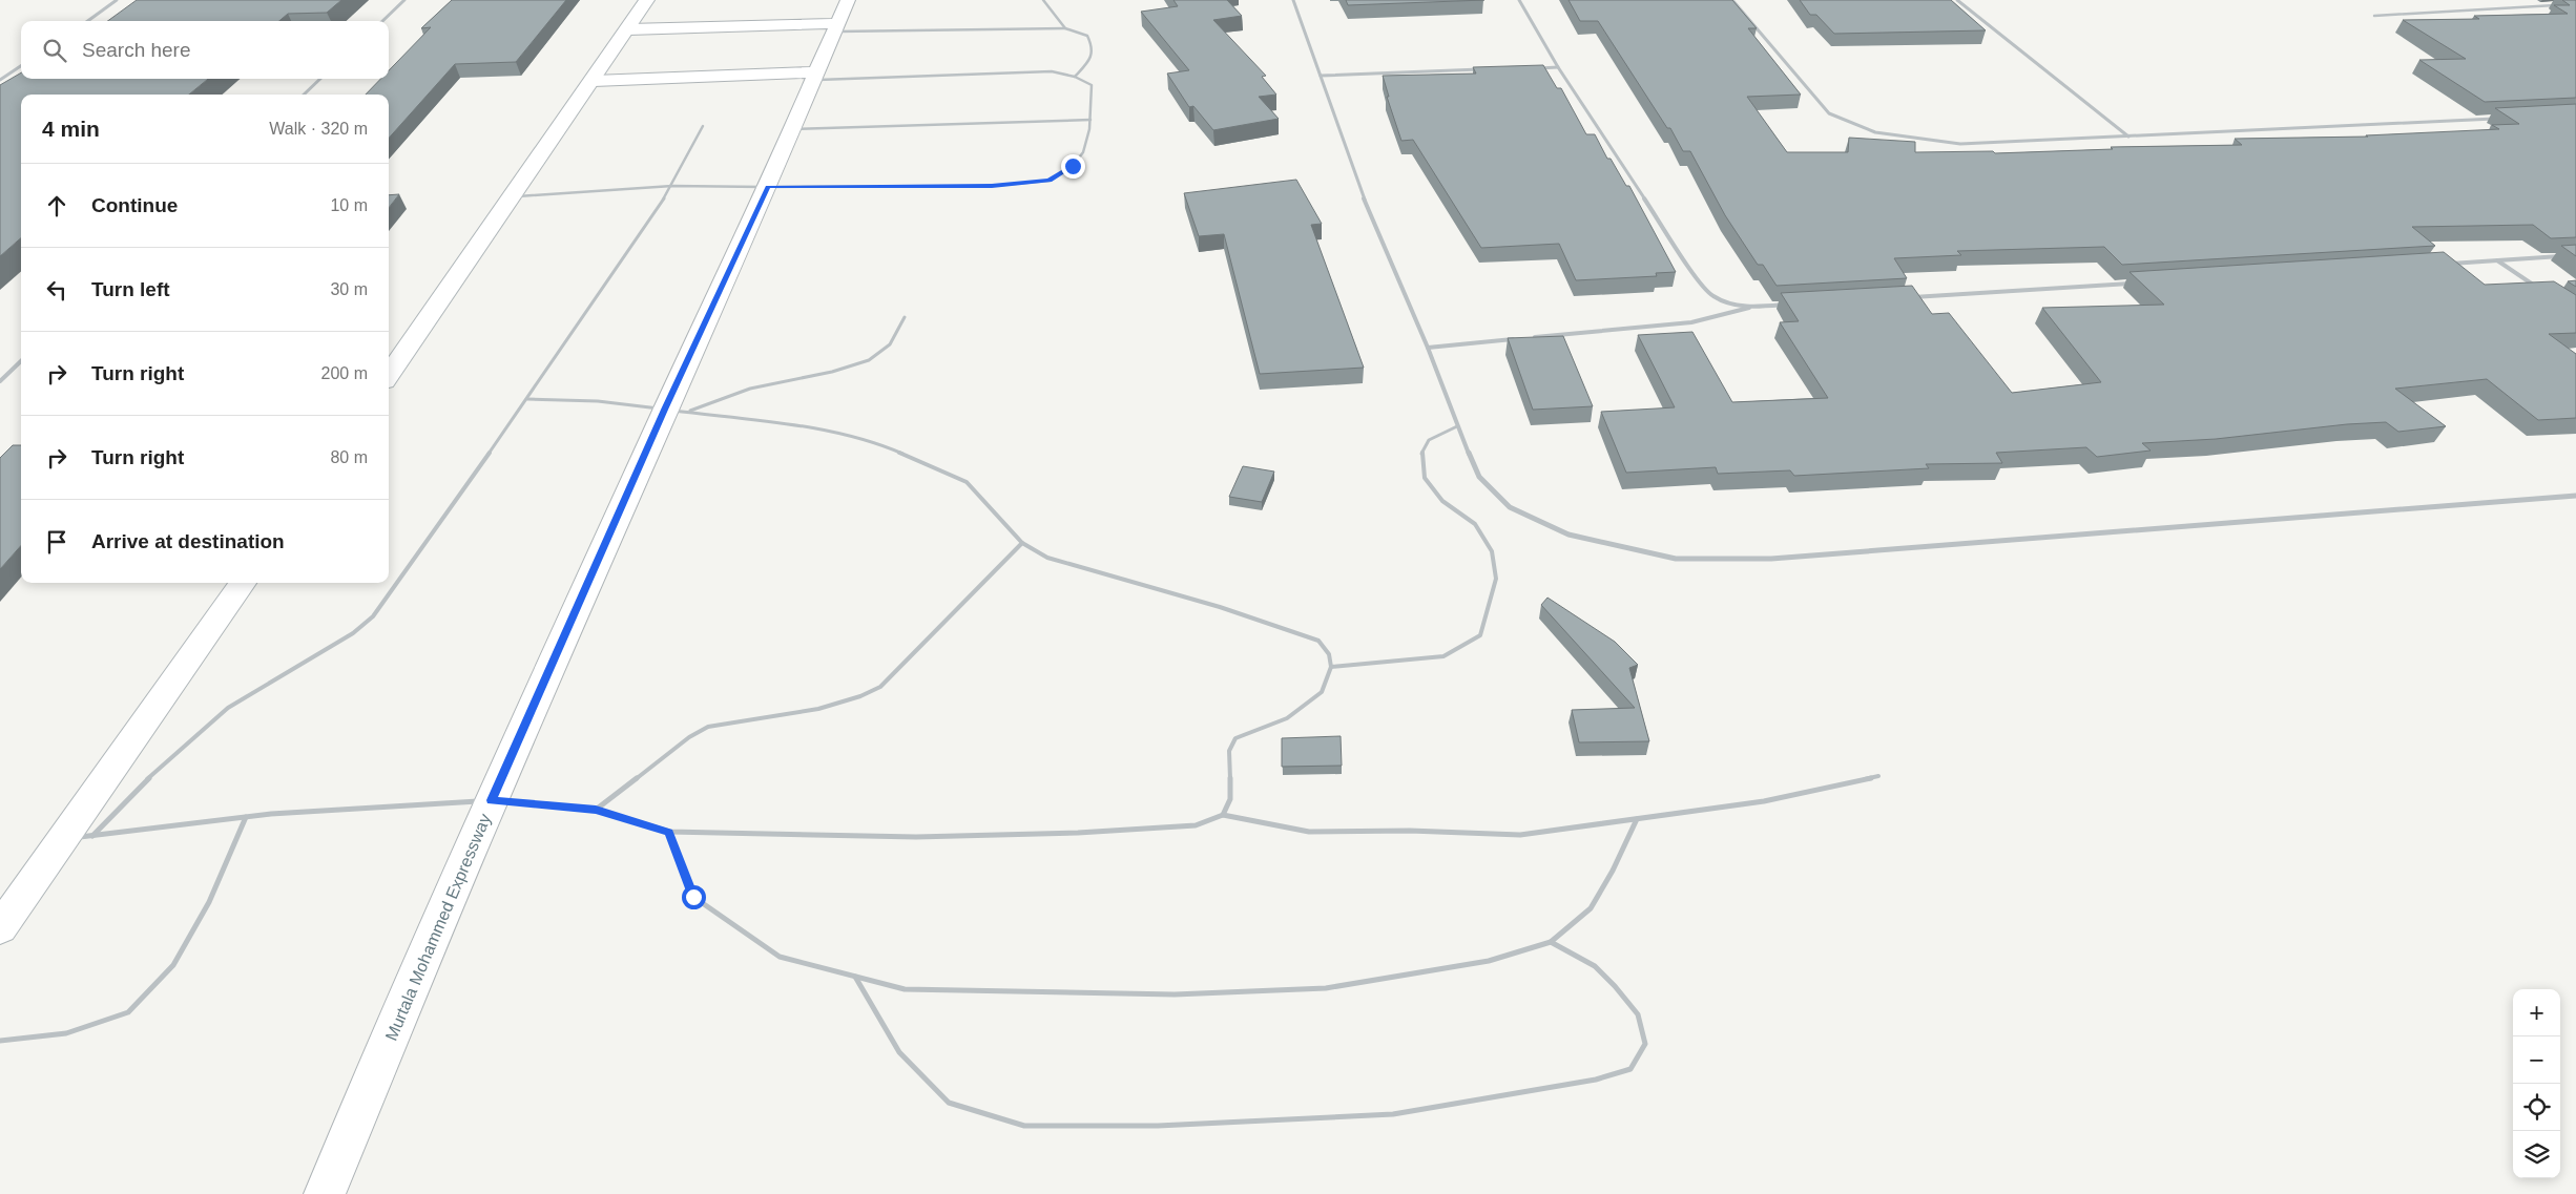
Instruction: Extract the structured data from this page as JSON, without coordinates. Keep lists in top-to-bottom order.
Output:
{
  "streets": {
    "main road": ["Murtala Mohammed Expressway"]
  },
  "page": {
    "search": "Search here",
    "heading": ["4 min", "Walk · 320 m"],
    "list": [
      ["Continue", "10 m"],
      ["Turn left", "30 m"],
      ["Turn right", "200 m"],
      ["Turn right", "80 m"],
      "Arrive at destination"
    ],
    "map_buttons": ["+", "−"]
  }
}
